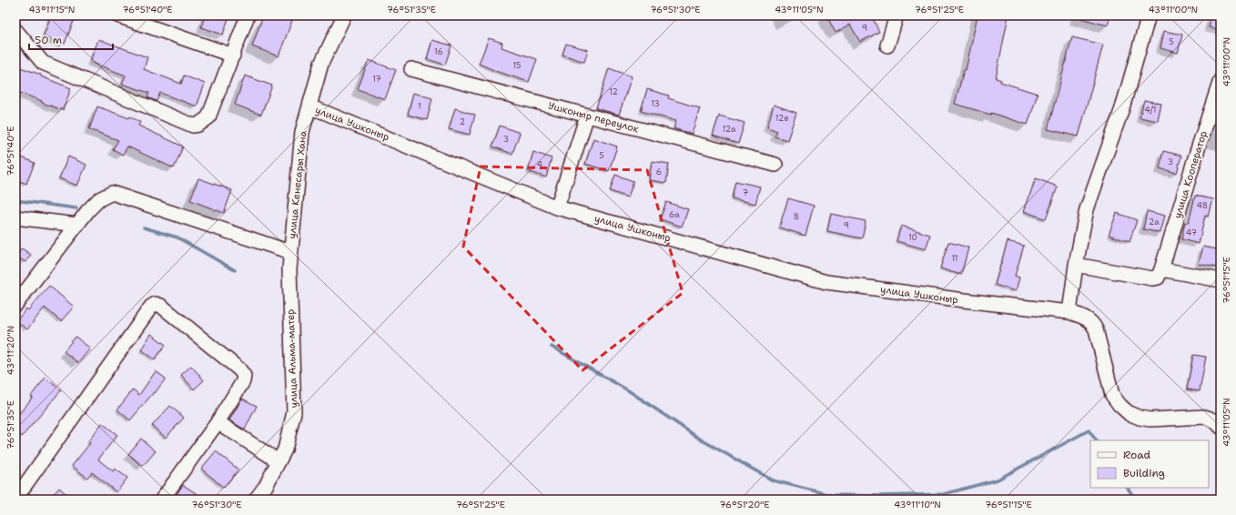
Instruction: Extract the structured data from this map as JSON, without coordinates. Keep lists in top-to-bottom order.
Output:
{
  "streets": {
    "street": [
      "Ушконыр переулок",
      "улица Ушконыр",
      "улица Кооператор",
      "улица Кенесары Хана",
      "улица Альма-матер"
    ]
  },
  "crossings": [
    ["улица Ушконыр", "улица Кенесары Хана"],
    ["улица Кенесары Хана", "улица Альма-матер"]
  ],
  "house_numbers": [
    "9",
    "5",
    "16",
    "15",
    "17",
    "12",
    "13",
    "1",
    "4/1",
    "12в",
    "2",
    "12а",
    "3",
    "5",
    "3",
    "4",
    "6",
    "7",
    "48",
    "6а",
    "8",
    "2а",
    "9",
    "47",
    "10",
    "11"
  ],
  "legend": ["Road", "Building"],
  "scale_bar": "50 m",
  "coordinates": [
    "43°11'15\"N",
    "76°51'40\"E",
    "76°51'35\"E",
    "76°51'30\"E",
    "43°11'05\"N",
    "76°51'25\"E",
    "43°11'00\"N",
    "76°51'15\"E",
    "43°11'20\"N",
    "76°51'20\"E",
    "43°11'10\"N"
  ]
}
